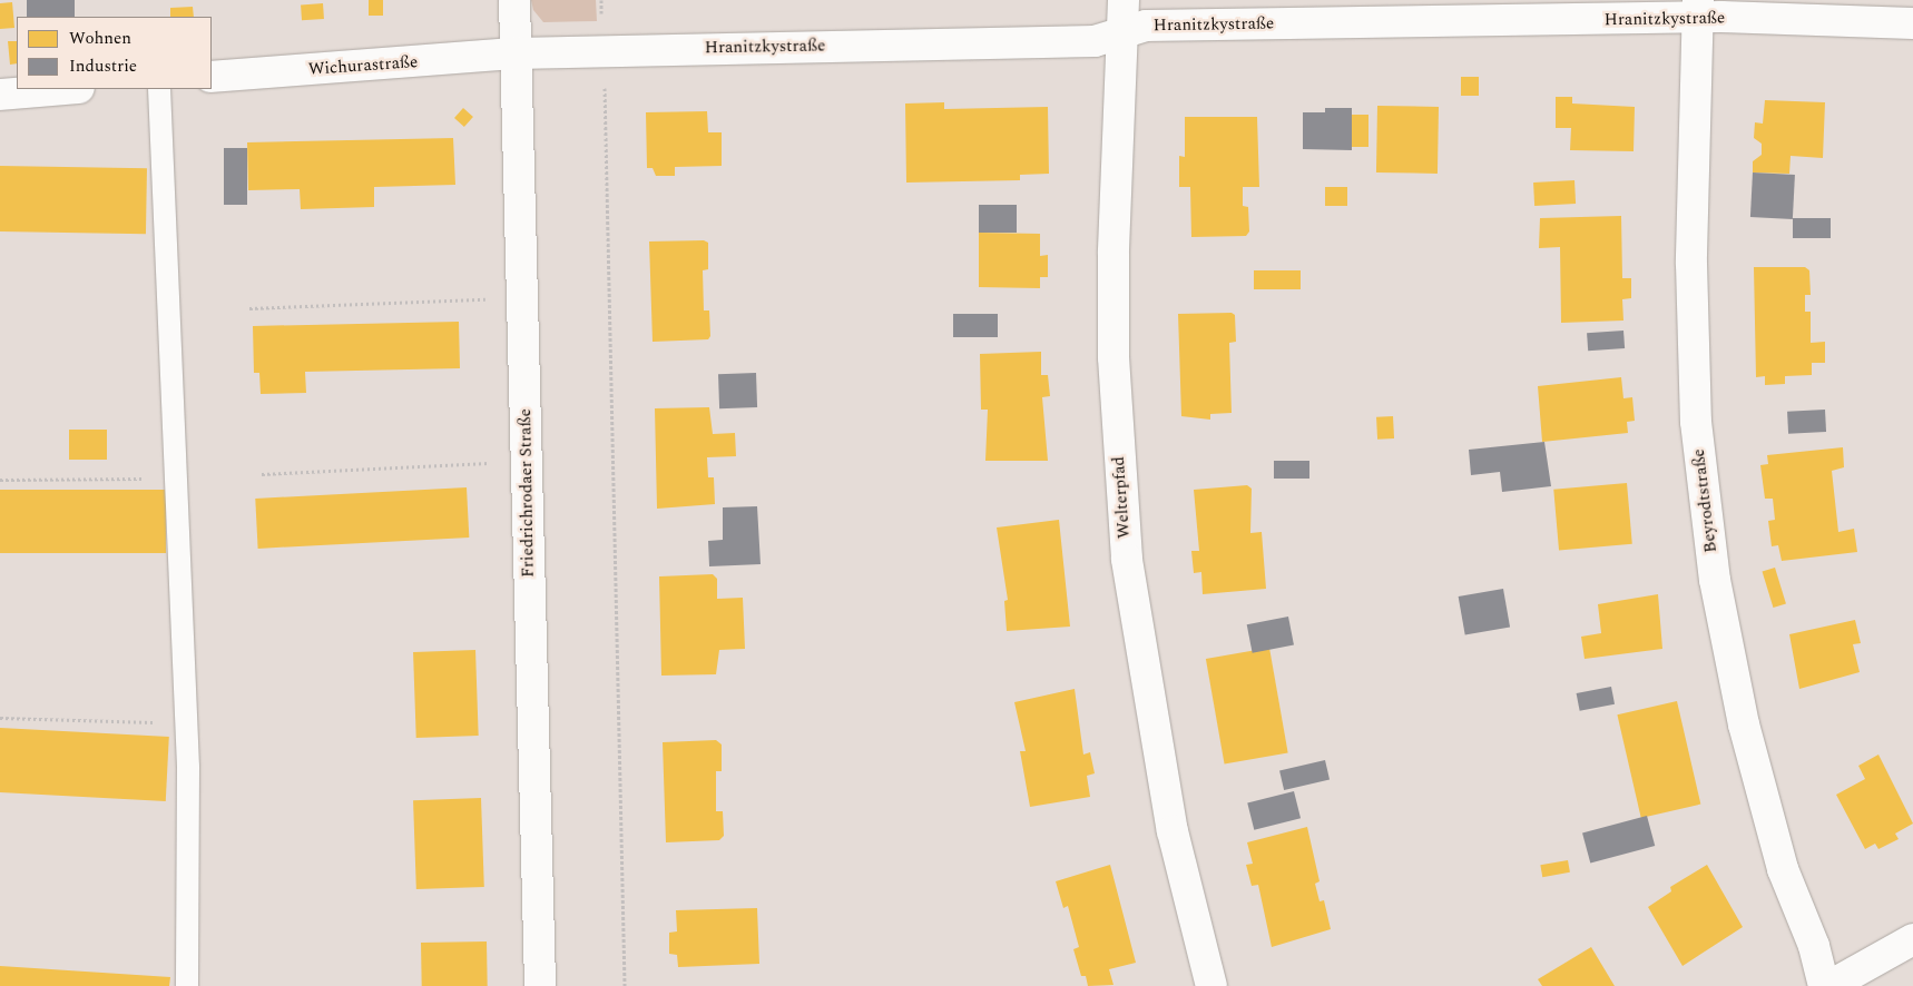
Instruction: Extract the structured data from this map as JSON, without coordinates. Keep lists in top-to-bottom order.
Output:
{
  "streets": {
    "street": [
      "Hranitzkystraße",
      "Wichurastraße",
      "Friedrichrodaer Straße",
      "Welterpfad",
      "Beyrodtstraße"
    ]
  },
  "crossings": [
    ["Hranitzkystraße", "Wichurastraße"],
    ["Hranitzkystraße", "Friedrichrodaer Straße"],
    ["Hranitzkystraße", "Welterpfad"],
    ["Hranitzkystraße", "Beyrodtstraße"],
    ["Wichurastraße", "Friedrichrodaer Straße"]
  ],
  "legend": ["Wohnen", "Industrie"]
}
